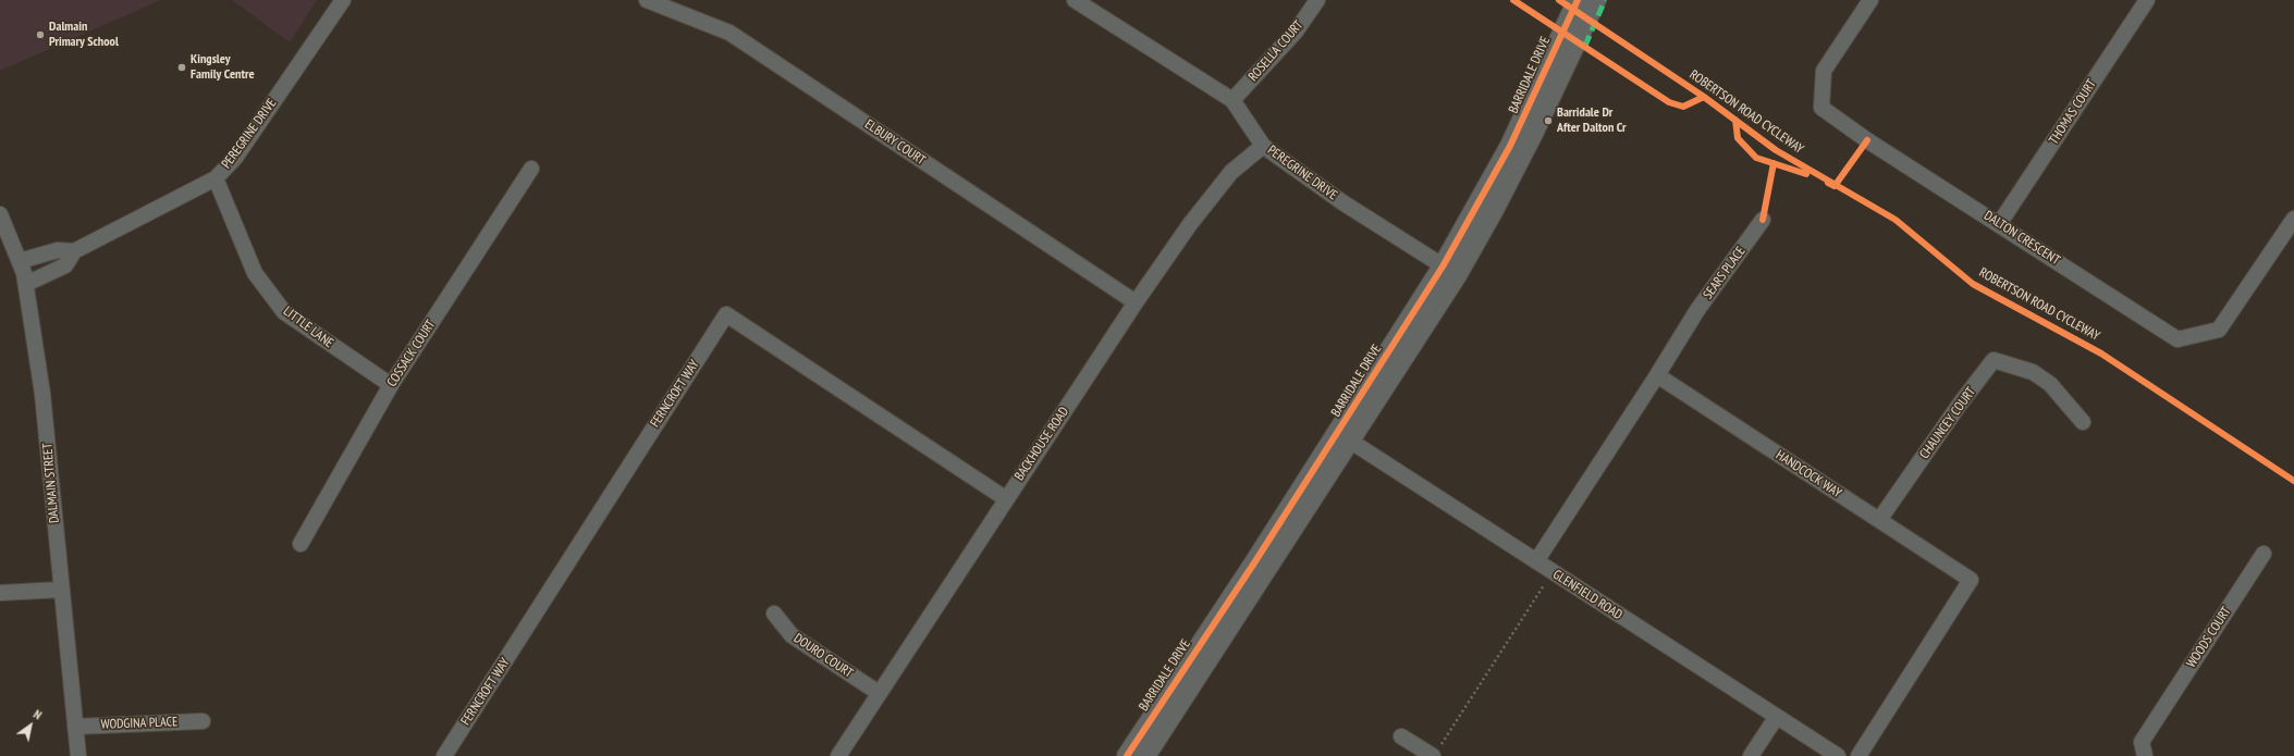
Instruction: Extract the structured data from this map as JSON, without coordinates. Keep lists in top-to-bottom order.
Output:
{
  "streets": {
    "street": [
      "ROSELLA COURT",
      "BARRIDALE DRIVE",
      "THOMAS COURT",
      "PEREGRINE DRIVE",
      "ELBURY COURT",
      "DALTON CRESCENT",
      "SEARS PLACE",
      "LITTLE LANE",
      "COSSACK COURT",
      "FERNCROFT WAY",
      "CHAUNCEY COURT",
      "BACKHOUSE ROAD",
      "HANDCOCK WAY",
      "DALMAIN STREET",
      "GLENFIELD ROAD",
      "WOODS COURT",
      "DOURO COURT",
      "WODGINA PLACE"
    ],
    "cycle path": ["ROBERTSON ROAD CYCLEWAY"]
  },
  "crossings": [
    ["ROSELLA COURT", "PEREGRINE DRIVE"],
    ["BARRIDALE DRIVE", "PEREGRINE DRIVE"],
    ["BARRIDALE DRIVE", "GLENFIELD ROAD"],
    ["THOMAS COURT", "DALTON CRESCENT"],
    ["PEREGRINE DRIVE", "LITTLE LANE"],
    ["PEREGRINE DRIVE", "BACKHOUSE ROAD"],
    ["PEREGRINE DRIVE", "DALMAIN STREET"],
    ["ELBURY COURT", "BACKHOUSE ROAD"],
    ["SEARS PLACE", "HANDCOCK WAY"],
    ["LITTLE LANE", "COSSACK COURT"],
    ["FERNCROFT WAY", "BACKHOUSE ROAD"],
    ["CHAUNCEY COURT", "HANDCOCK WAY"],
    ["BACKHOUSE ROAD", "DOURO COURT"],
    ["DALMAIN STREET", "WODGINA PLACE"]
  ],
  "places": ["Dalmain Primary School", "Kingsley Family Centre", "Barridale Dr After Dalton Cr"],
  "north": "top right"
}
